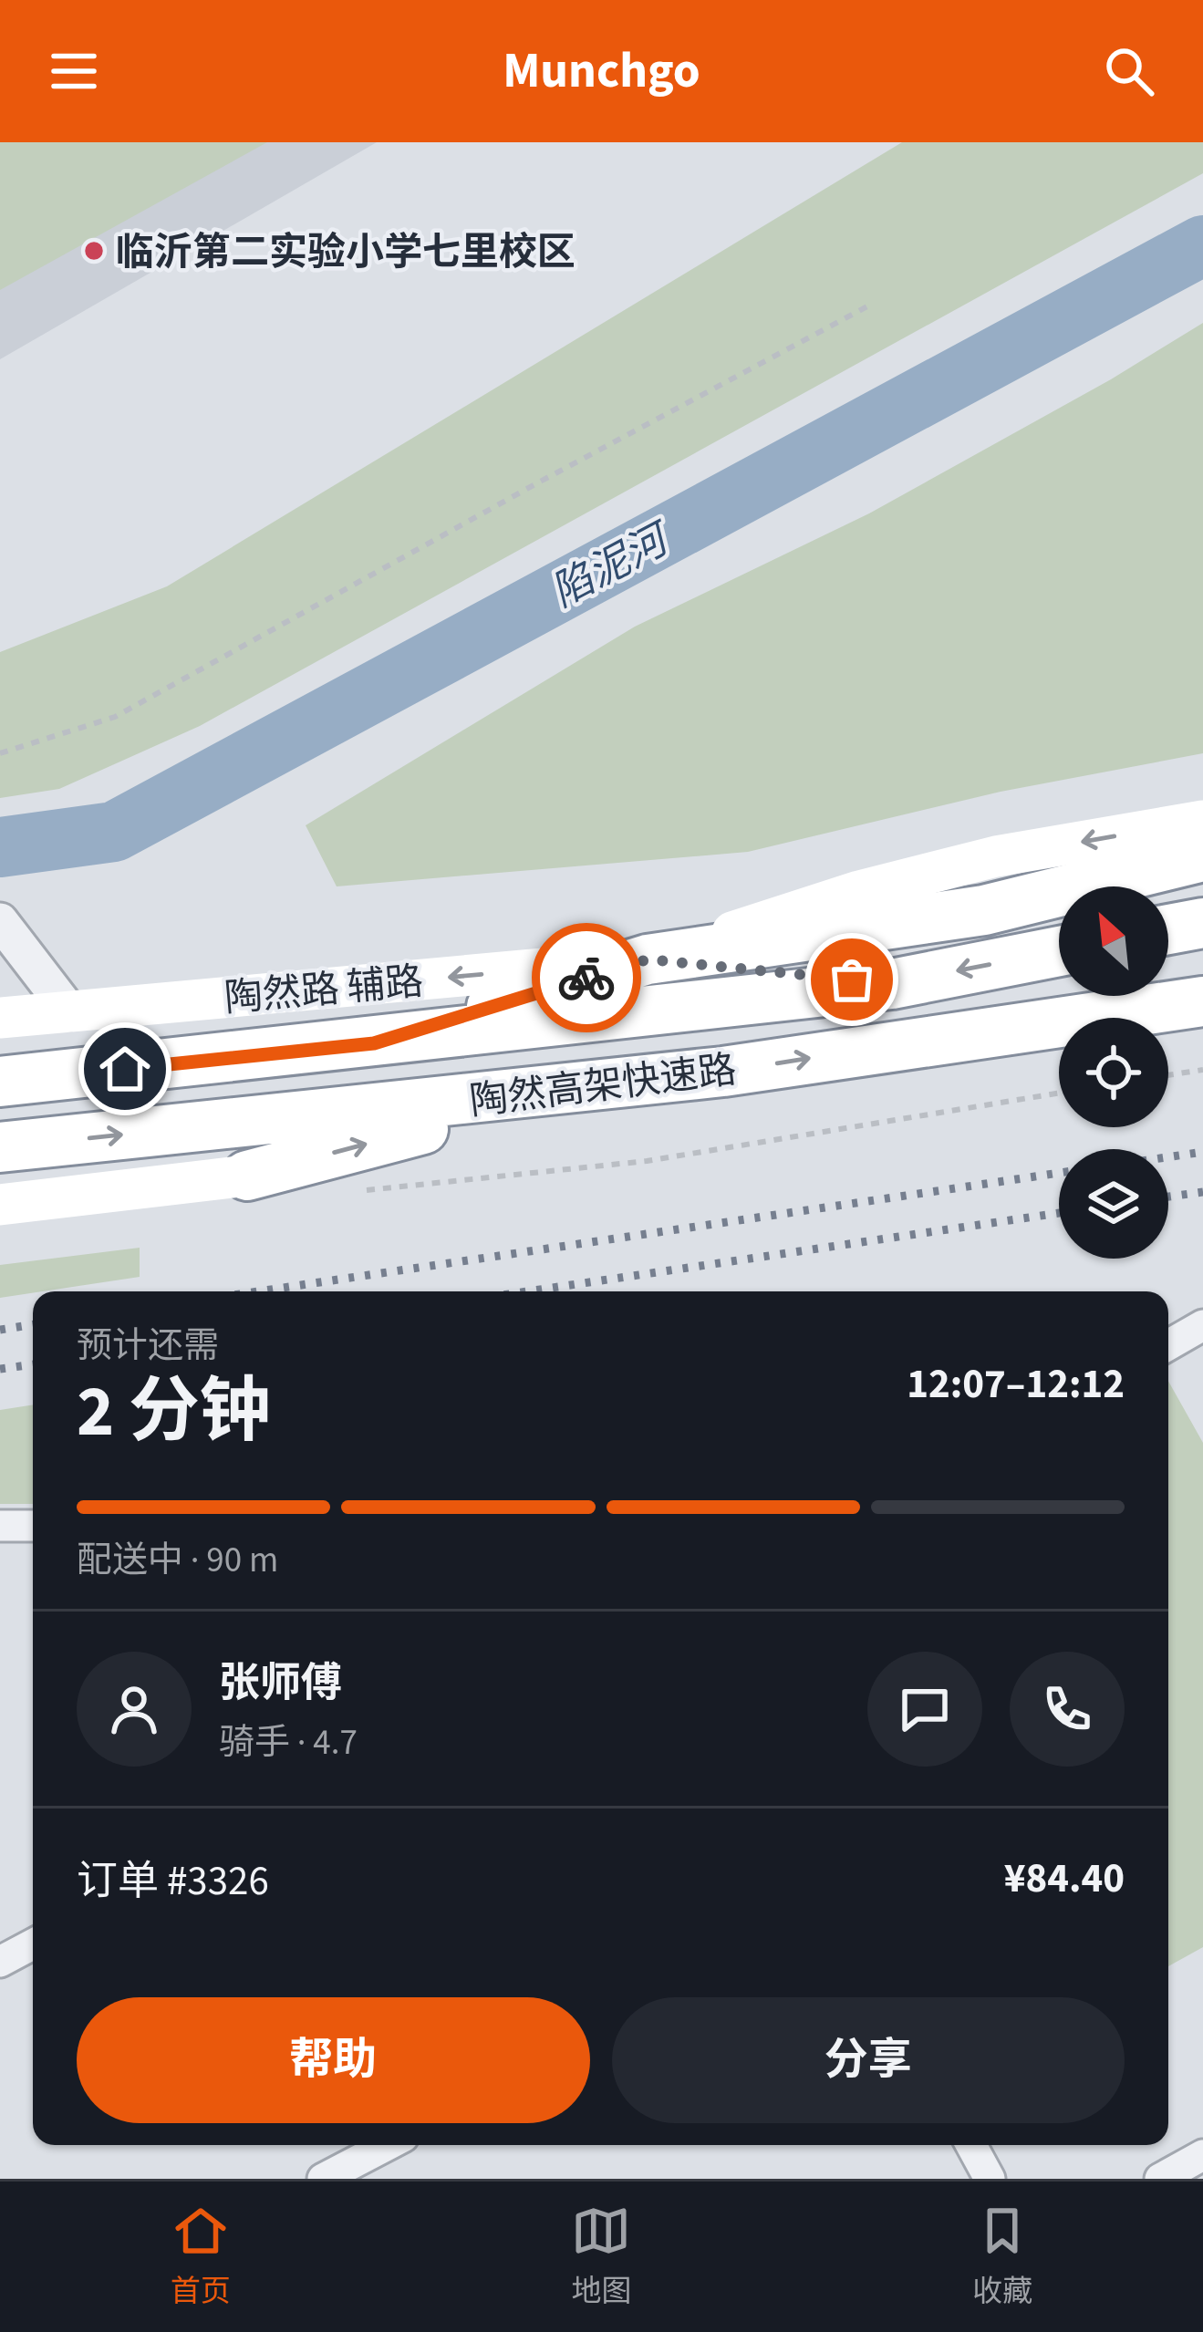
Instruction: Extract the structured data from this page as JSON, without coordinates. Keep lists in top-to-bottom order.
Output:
{
  "streets": {
    "highway": ["陶然高架快速路"],
    "main road": ["陶然路 辅路"]
  },
  "one_way": ["陶然路 辅路"],
  "water": ["陷泥河"],
  "places": ["临沂第二实验小学七里校区"],
  "north": "top left",
  "page": {
    "header": "Munchgo",
    "heading": ["2 分钟", "预计还需", "12:07–12:12"],
    "panel": [
      "张师傅",
      "骑手 · 4.7",
      "订单 #3326",
      "¥84.40"
    ],
    "bar": "配送中 · 90 m",
    "buttons": ["帮助", "分享"],
    "tabs": ["首页", "地图", "收藏"]
  }
}
